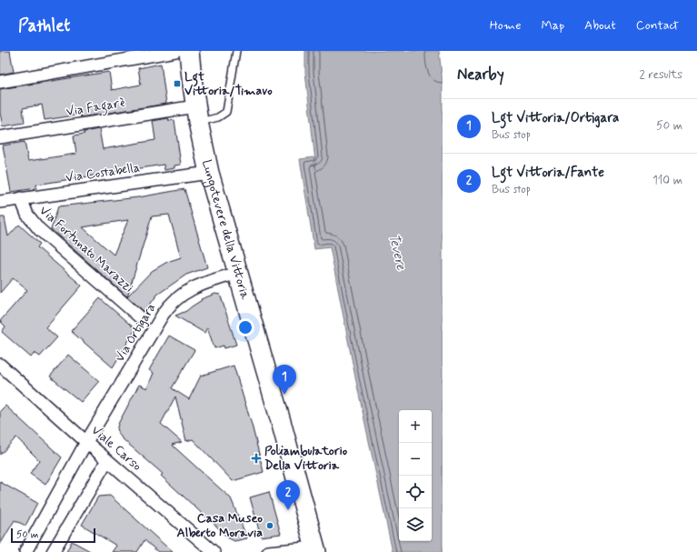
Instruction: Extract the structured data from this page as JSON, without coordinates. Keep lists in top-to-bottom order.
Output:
{
  "streets": {
    "main road": ["Lungotevere della Vittoria"],
    "street": [
      "Via Fagarè",
      "Via Costabella",
      "Via Fortunato Marazzi",
      "Via Ortigara",
      "Viale Carso"
    ]
  },
  "crossings": [
    ["Via Fagarè", "Lungotevere della Vittoria"],
    ["Via Costabella", "Lungotevere della Vittoria"],
    ["Via Costabella", "Via Fortunato Marazzi"],
    ["Lungotevere della Vittoria", "Via Ortigara"],
    ["Via Ortigara", "Viale Carso"]
  ],
  "water": ["Tevere"],
  "places": {
    "transit": ["Lgt Vittoria/Timavo"],
    "health": ["Poliambulatorio Della Vittoria"],
    "other": ["Casa Museo Alberto Moravia"]
  },
  "scale_bar": "50 m",
  "page": {
    "header": "Pathlet",
    "nav": [
      "Home",
      "Map",
      "About",
      "Contact"
    ],
    "heading": ["Nearby", "2 results"],
    "list": [
      {
        "mark": "1",
        "name": "Lgt Vittoria/Ortigara",
        "note": "Bus stop",
        "value": "50 m"
      },
      {
        "mark": "2",
        "name": "Lgt Vittoria/Fante",
        "note": "Bus stop",
        "value": "110 m"
      }
    ],
    "pins": ["1", "2"],
    "map_buttons": ["+", "−"],
    "scale": "50 m"
  }
}
